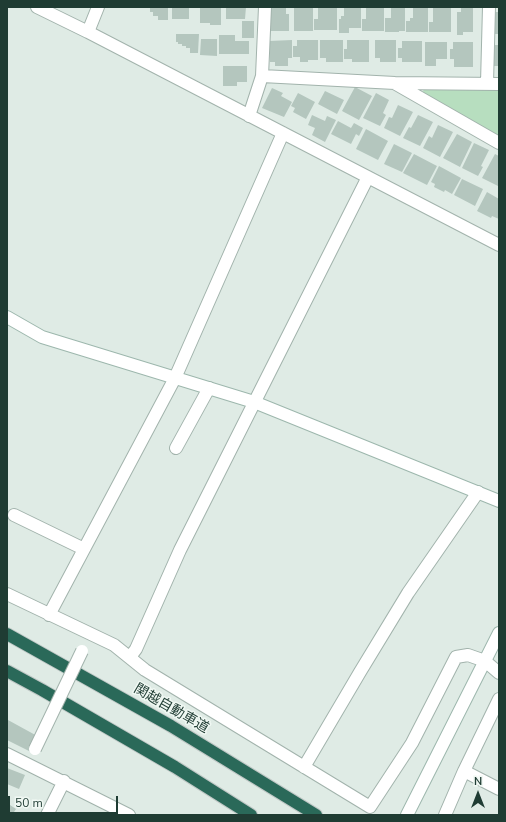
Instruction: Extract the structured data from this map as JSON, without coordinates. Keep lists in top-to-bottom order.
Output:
{
  "streets": {
    "highway": ["関越自動車道"]
  },
  "scale_bar": "50 m",
  "north": "top"
}
